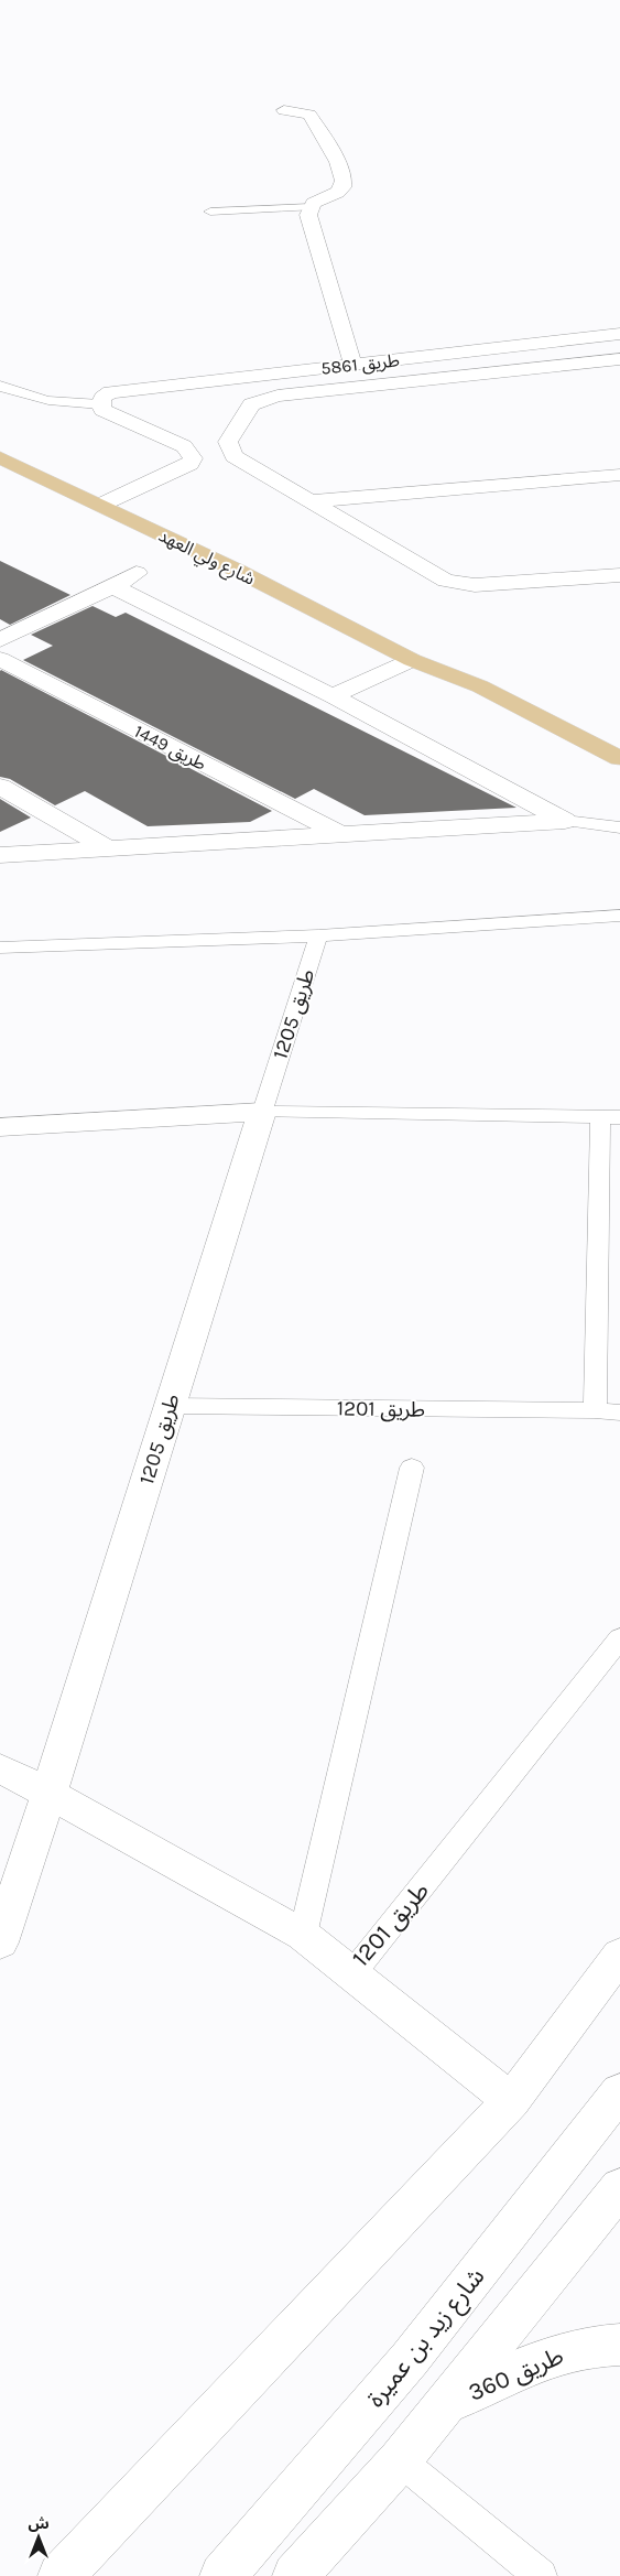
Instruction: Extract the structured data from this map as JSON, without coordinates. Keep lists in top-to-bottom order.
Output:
{
  "streets": {
    "main road": ["شارع ولي العهد"],
    "street": [
      "طريق 5861",
      "طريق 1449",
      "طريق 1205",
      "طريق 1201",
      "شارع زيد بن عميرة",
      "طريق 360"
    ]
  },
  "crossings": [
    ["طريق 1205", "طريق 1201"]
  ],
  "north": "top"
}
